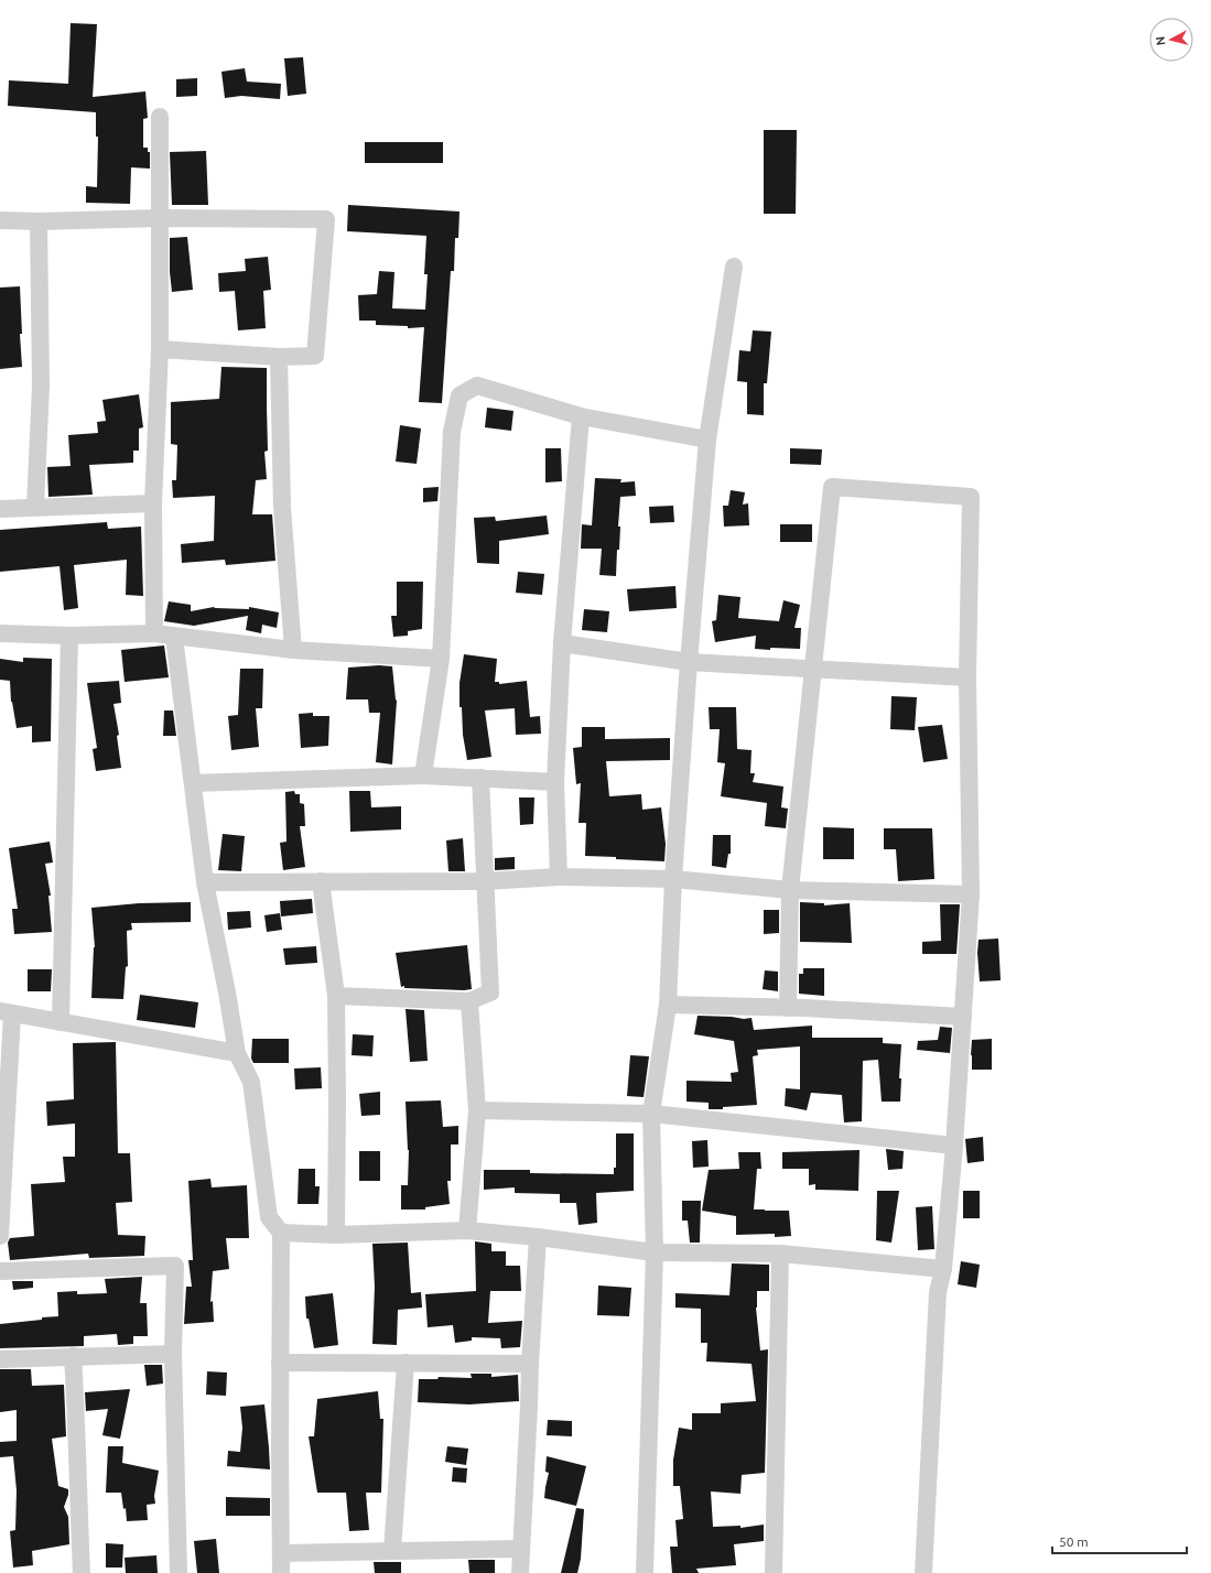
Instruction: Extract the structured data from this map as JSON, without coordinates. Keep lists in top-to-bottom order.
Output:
{
  "scale_bar": "50 m",
  "north": "left"
}
